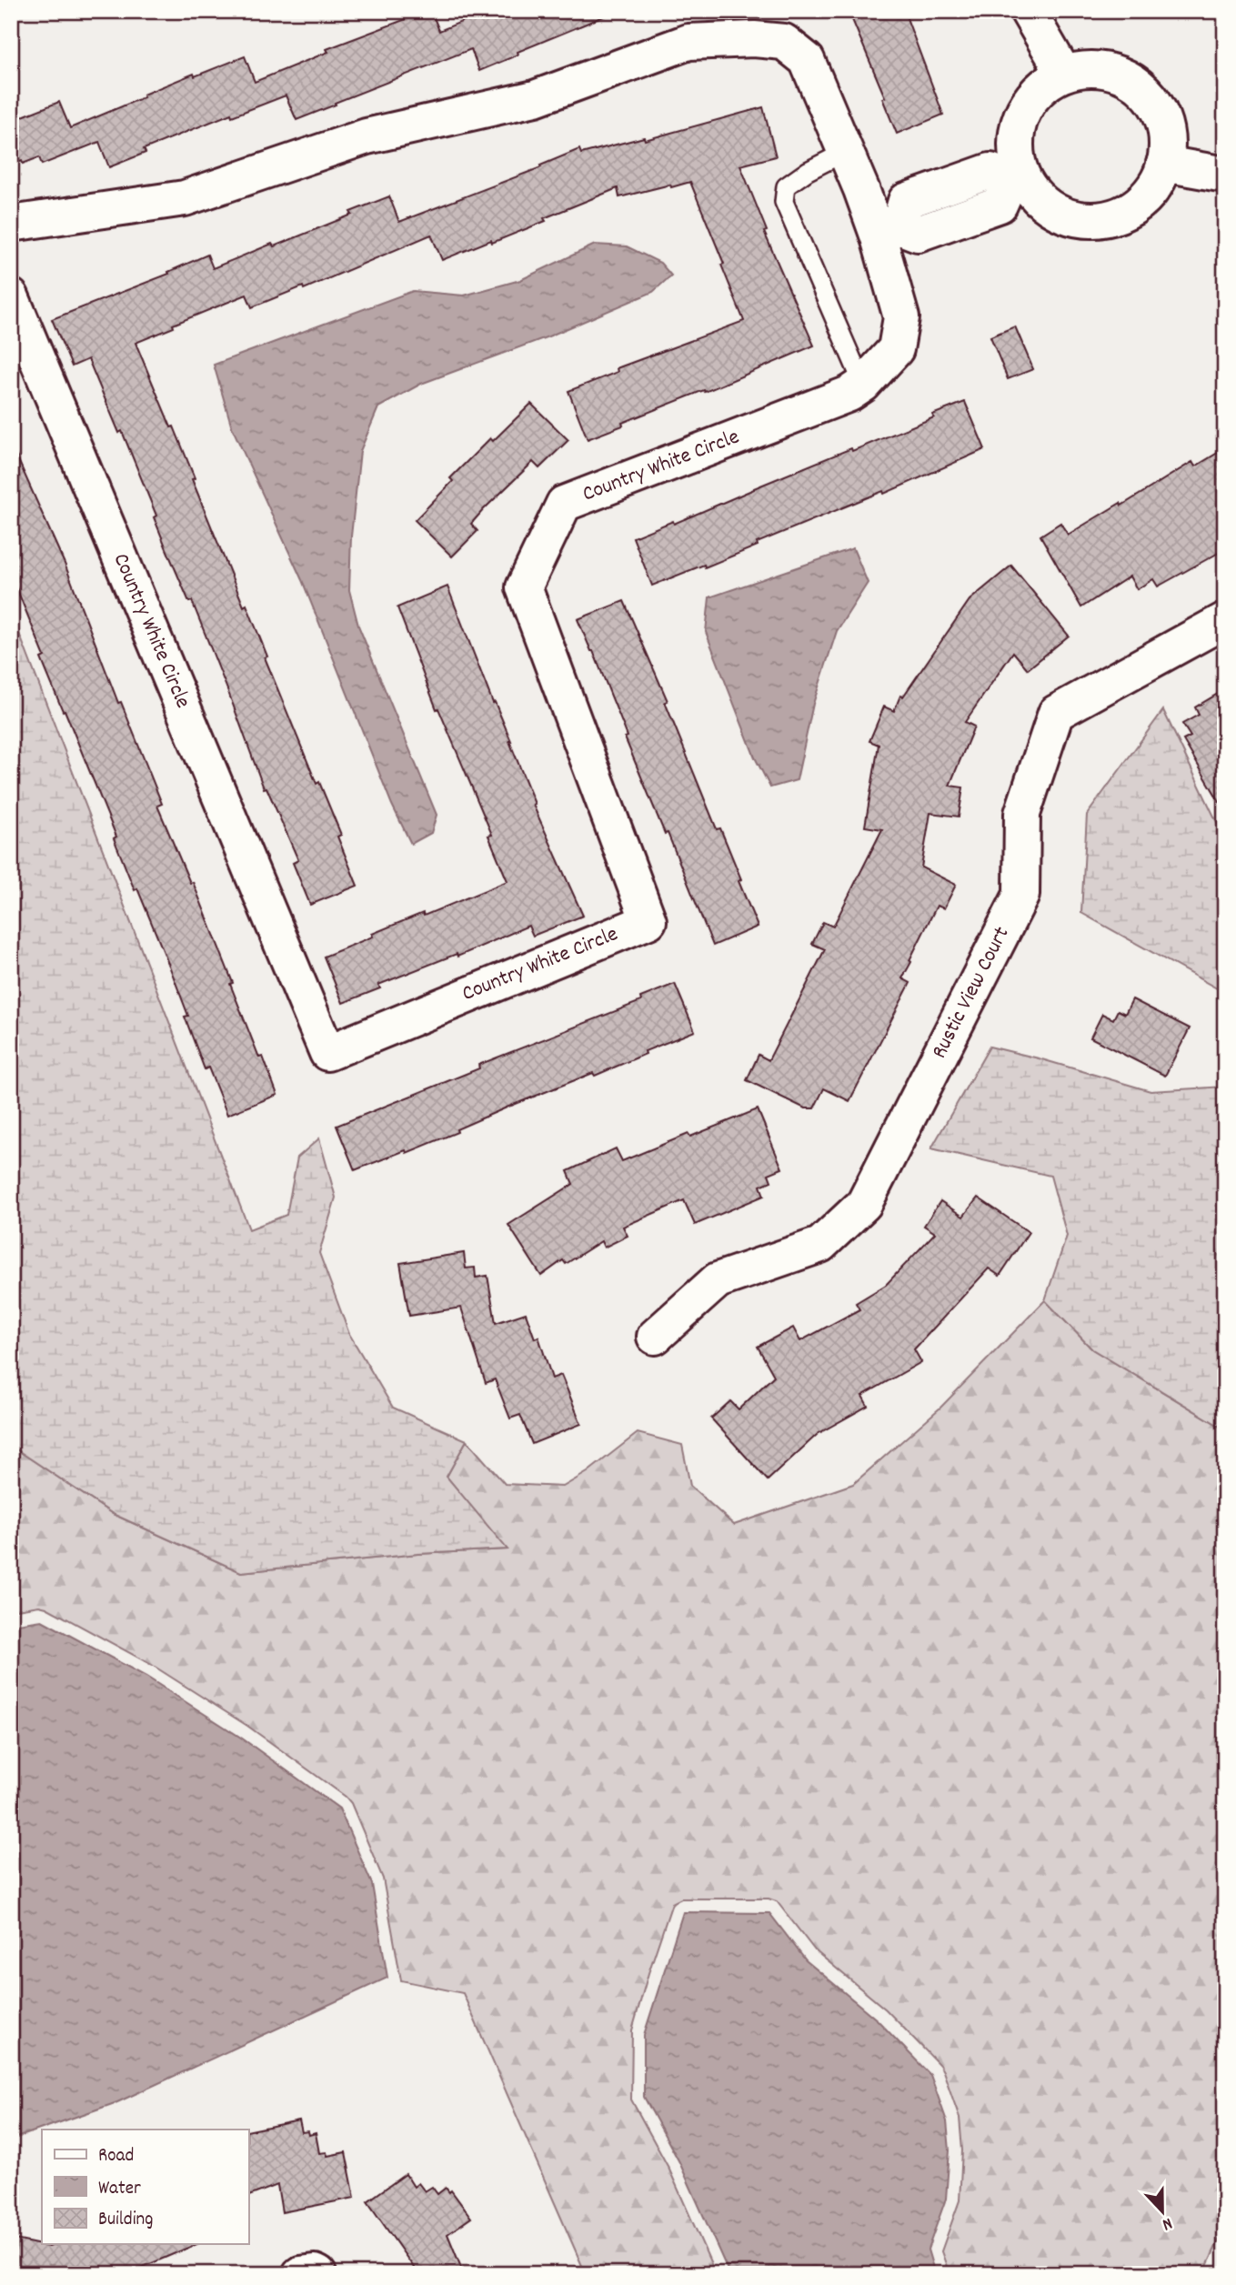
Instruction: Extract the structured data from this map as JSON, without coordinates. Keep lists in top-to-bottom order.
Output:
{
  "streets": {
    "street": ["Country White Circle", "Rustic View Court"]
  },
  "legend": ["Road", "Water", "Building"],
  "north": "bottom"
}
